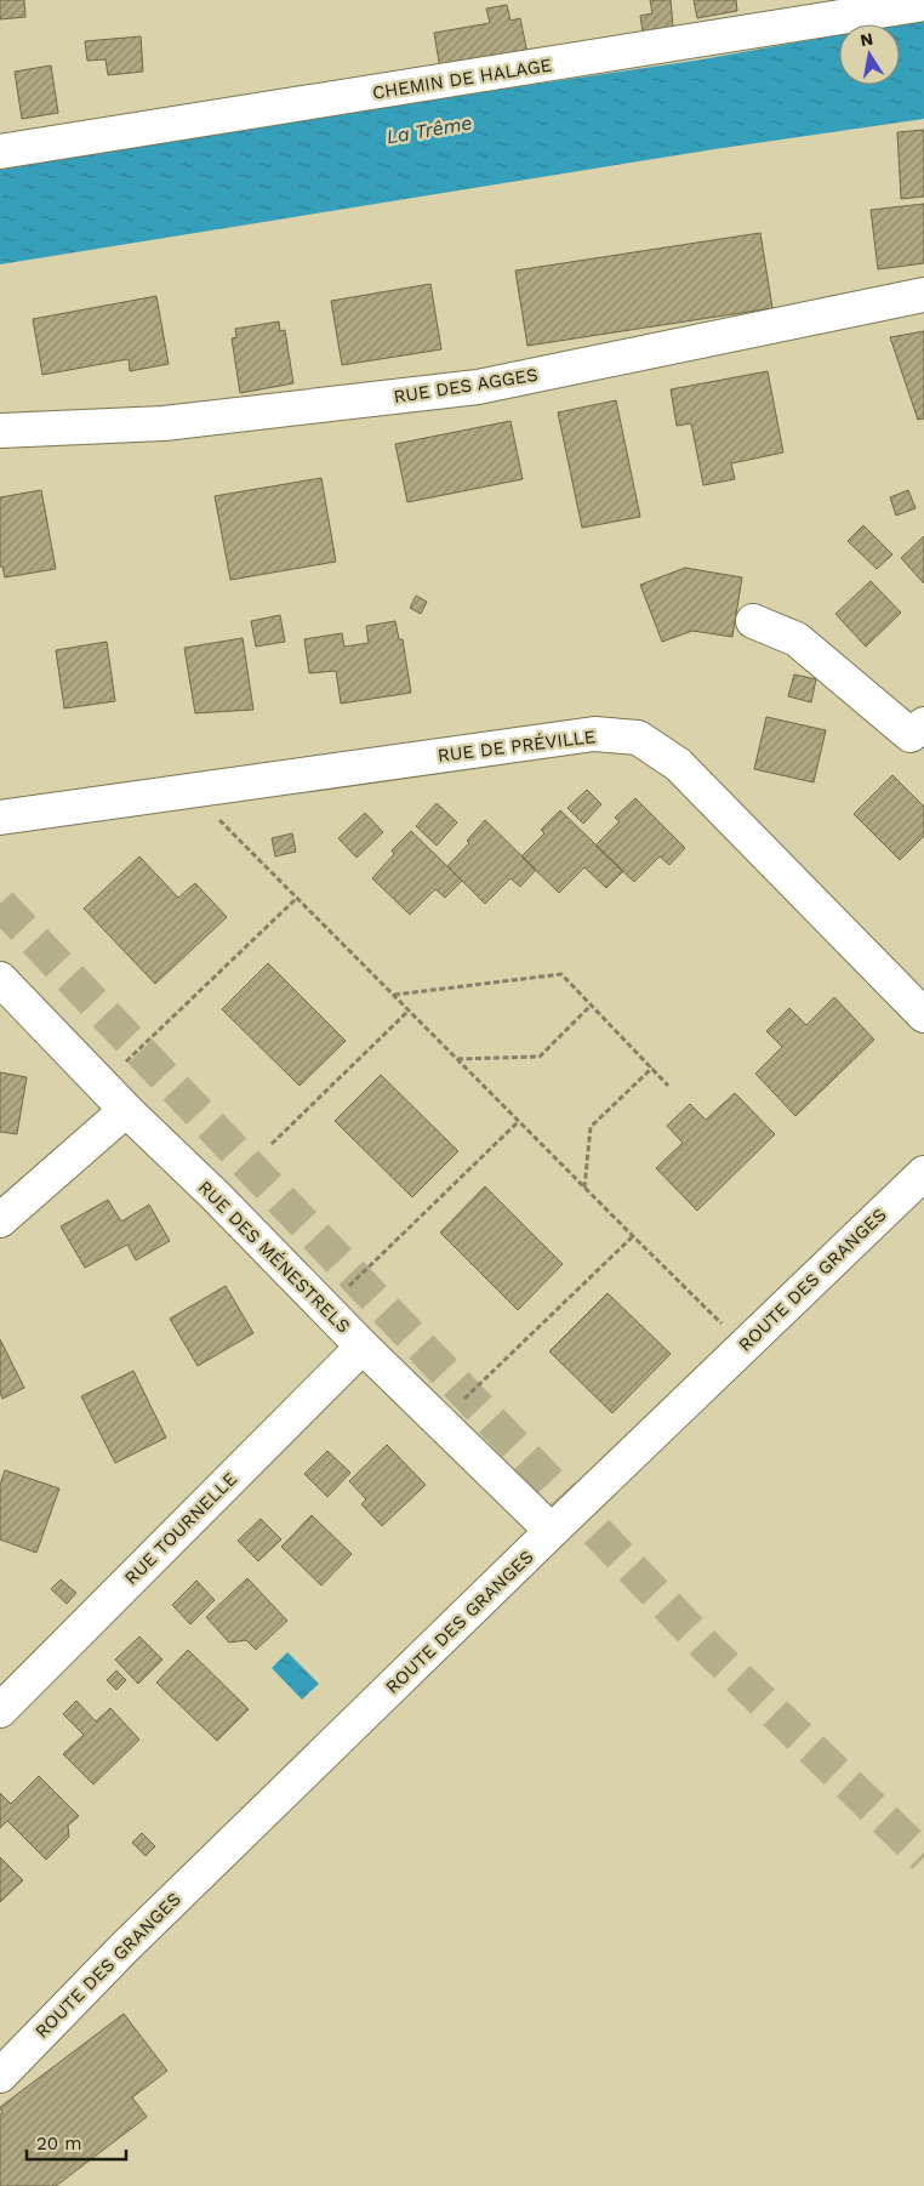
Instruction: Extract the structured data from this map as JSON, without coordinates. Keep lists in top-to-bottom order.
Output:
{
  "streets": {
    "street": [
      "CHEMIN DE HALAGE",
      "RUE DES AGGES",
      "RUE DE PRÉVILLE",
      "RUE DES MÉNESTRELS",
      "ROUTE DES GRANGES",
      "RUE TOURNELLE"
    ]
  },
  "crossings": [
    ["RUE DES MÉNESTRELS", "ROUTE DES GRANGES"],
    ["RUE DES MÉNESTRELS", "RUE TOURNELLE"]
  ],
  "water": ["La Trême"],
  "scale_bar": "20 m",
  "north": "top"
}
